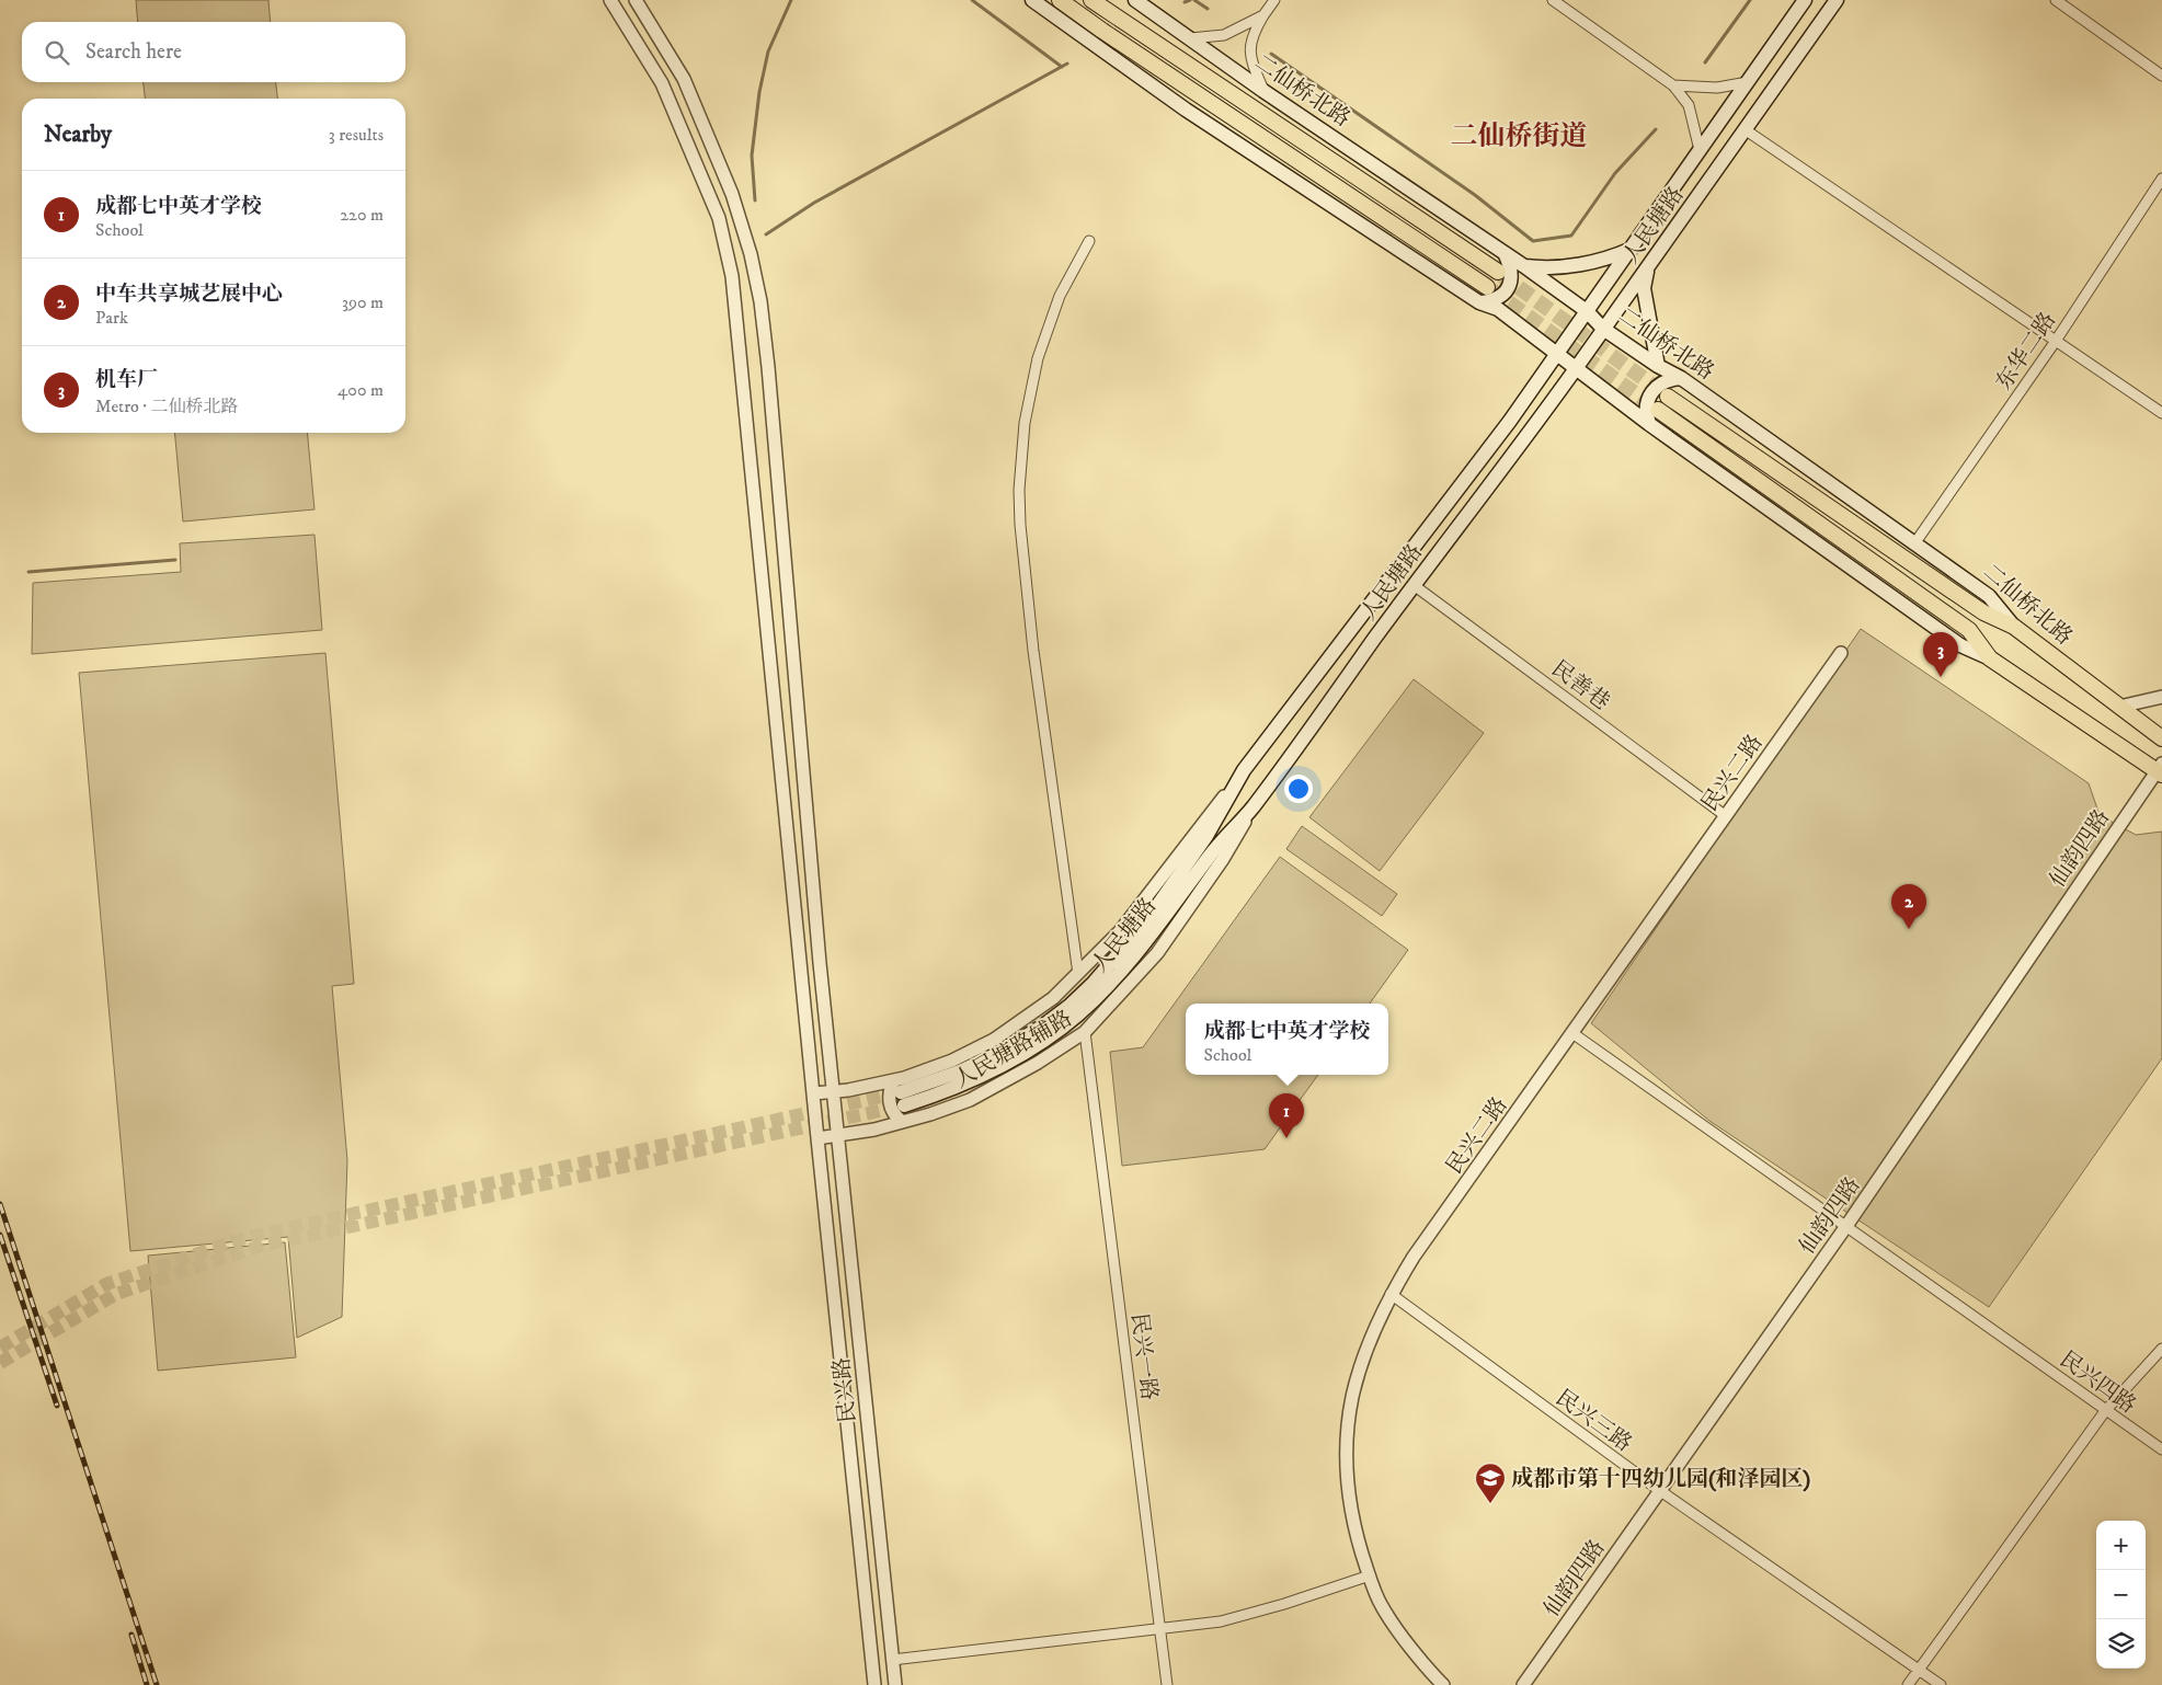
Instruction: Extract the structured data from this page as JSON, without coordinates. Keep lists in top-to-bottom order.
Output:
{
  "streets": {
    "main road": ["二仙桥北路", "人民塘路"],
    "street": [
      "东华二路",
      "民善巷",
      "民兴二路",
      "仙韵四路",
      "人民塘路辅路",
      "民兴一路",
      "民兴四路",
      "民兴路",
      "民兴三路"
    ]
  },
  "crossings": [
    ["二仙桥北路", "人民塘路"],
    ["二仙桥北路", "东华二路"],
    ["人民塘路", "民善巷"],
    ["人民塘路", "人民塘路辅路"],
    ["民善巷", "民兴二路"],
    ["民兴二路", "民兴四路"],
    ["民兴二路", "民兴三路"],
    ["仙韵四路", "民兴四路"],
    ["仙韵四路", "民兴三路"],
    ["人民塘路辅路", "民兴一路"],
    ["人民塘路辅路", "民兴路"]
  ],
  "districts": ["二仙桥街道"],
  "places": {
    "school or university": ["成都市第十四幼儿园(和泽园区)"]
  },
  "page": {
    "search": "Search here",
    "heading": ["Nearby", "3 results"],
    "list": [
      {
        "mark": "1",
        "name": "成都七中英才学校",
        "note": "School",
        "value": "220 m"
      },
      {
        "mark": "2",
        "name": "中车共享城艺展中心",
        "note": "Park",
        "value": "390 m"
      },
      {
        "mark": "3",
        "name": "机车厂",
        "note": "Metro · 二仙桥北路",
        "value": "400 m"
      }
    ],
    "pins": ["3", "2", "1"],
    "popup": ["成都七中英才学校", "School"],
    "map_buttons": ["+", "−"]
  }
}
